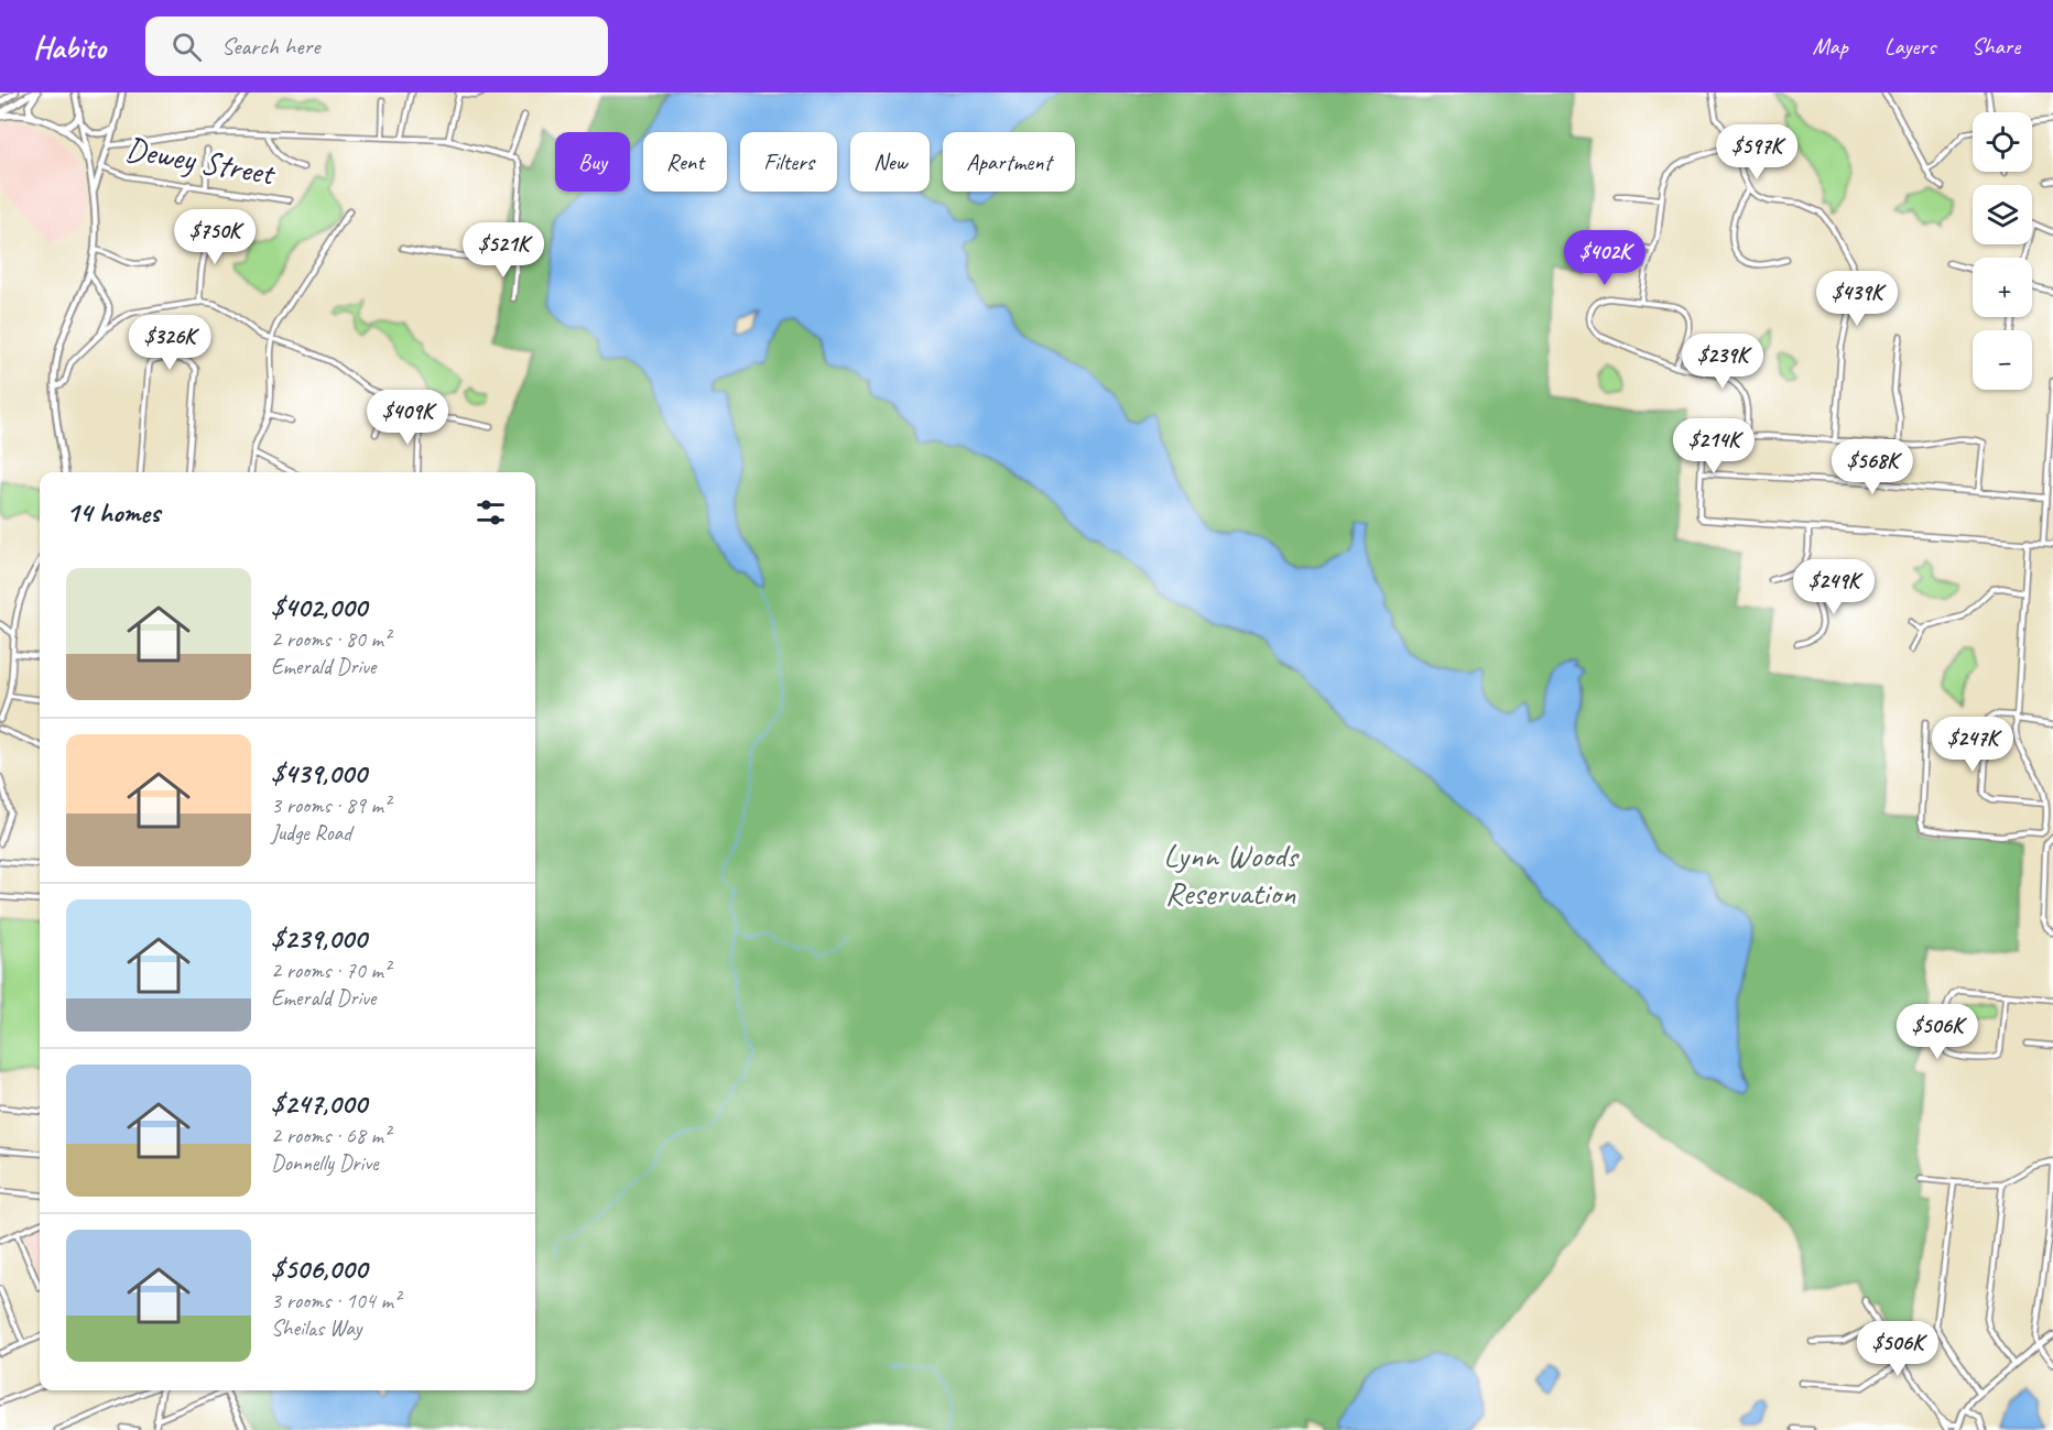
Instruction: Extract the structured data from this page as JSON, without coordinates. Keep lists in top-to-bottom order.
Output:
{
  "streets": {
    "street": ["Dewey Street"]
  },
  "parks": ["Lynn Woods Reservation"],
  "page": {
    "header": "Habito",
    "search": "Search here",
    "nav": ["Map", "Layers", "Share"],
    "map_buttons": ["+", "−"],
    "price": [
      "$597K",
      "$750K",
      "$521K",
      "$402K",
      "$439K",
      "$326K",
      "$239K",
      "$409K",
      "$214K",
      "$568K",
      "$249K",
      "$247K",
      "$506K",
      "$506K"
    ],
    "chip": [
      "Buy",
      "Rent",
      "Filters",
      "New",
      "Apartment"
    ],
    "heading": "14 homes",
    "list": [
      {
        "name": "$402,000",
        "note": "2 rooms · 80 m² · Emerald Drive"
      },
      {
        "name": "$439,000",
        "note": "3 rooms · 89 m² · Judge Road"
      },
      {
        "name": "$239,000",
        "note": "2 rooms · 70 m² · Emerald Drive"
      },
      {
        "name": "$247,000",
        "note": "2 rooms · 68 m² · Donnelly Drive"
      },
      {
        "name": "$506,000",
        "note": "3 rooms · 104 m² · Sheilas Way"
      }
    ]
  }
}
